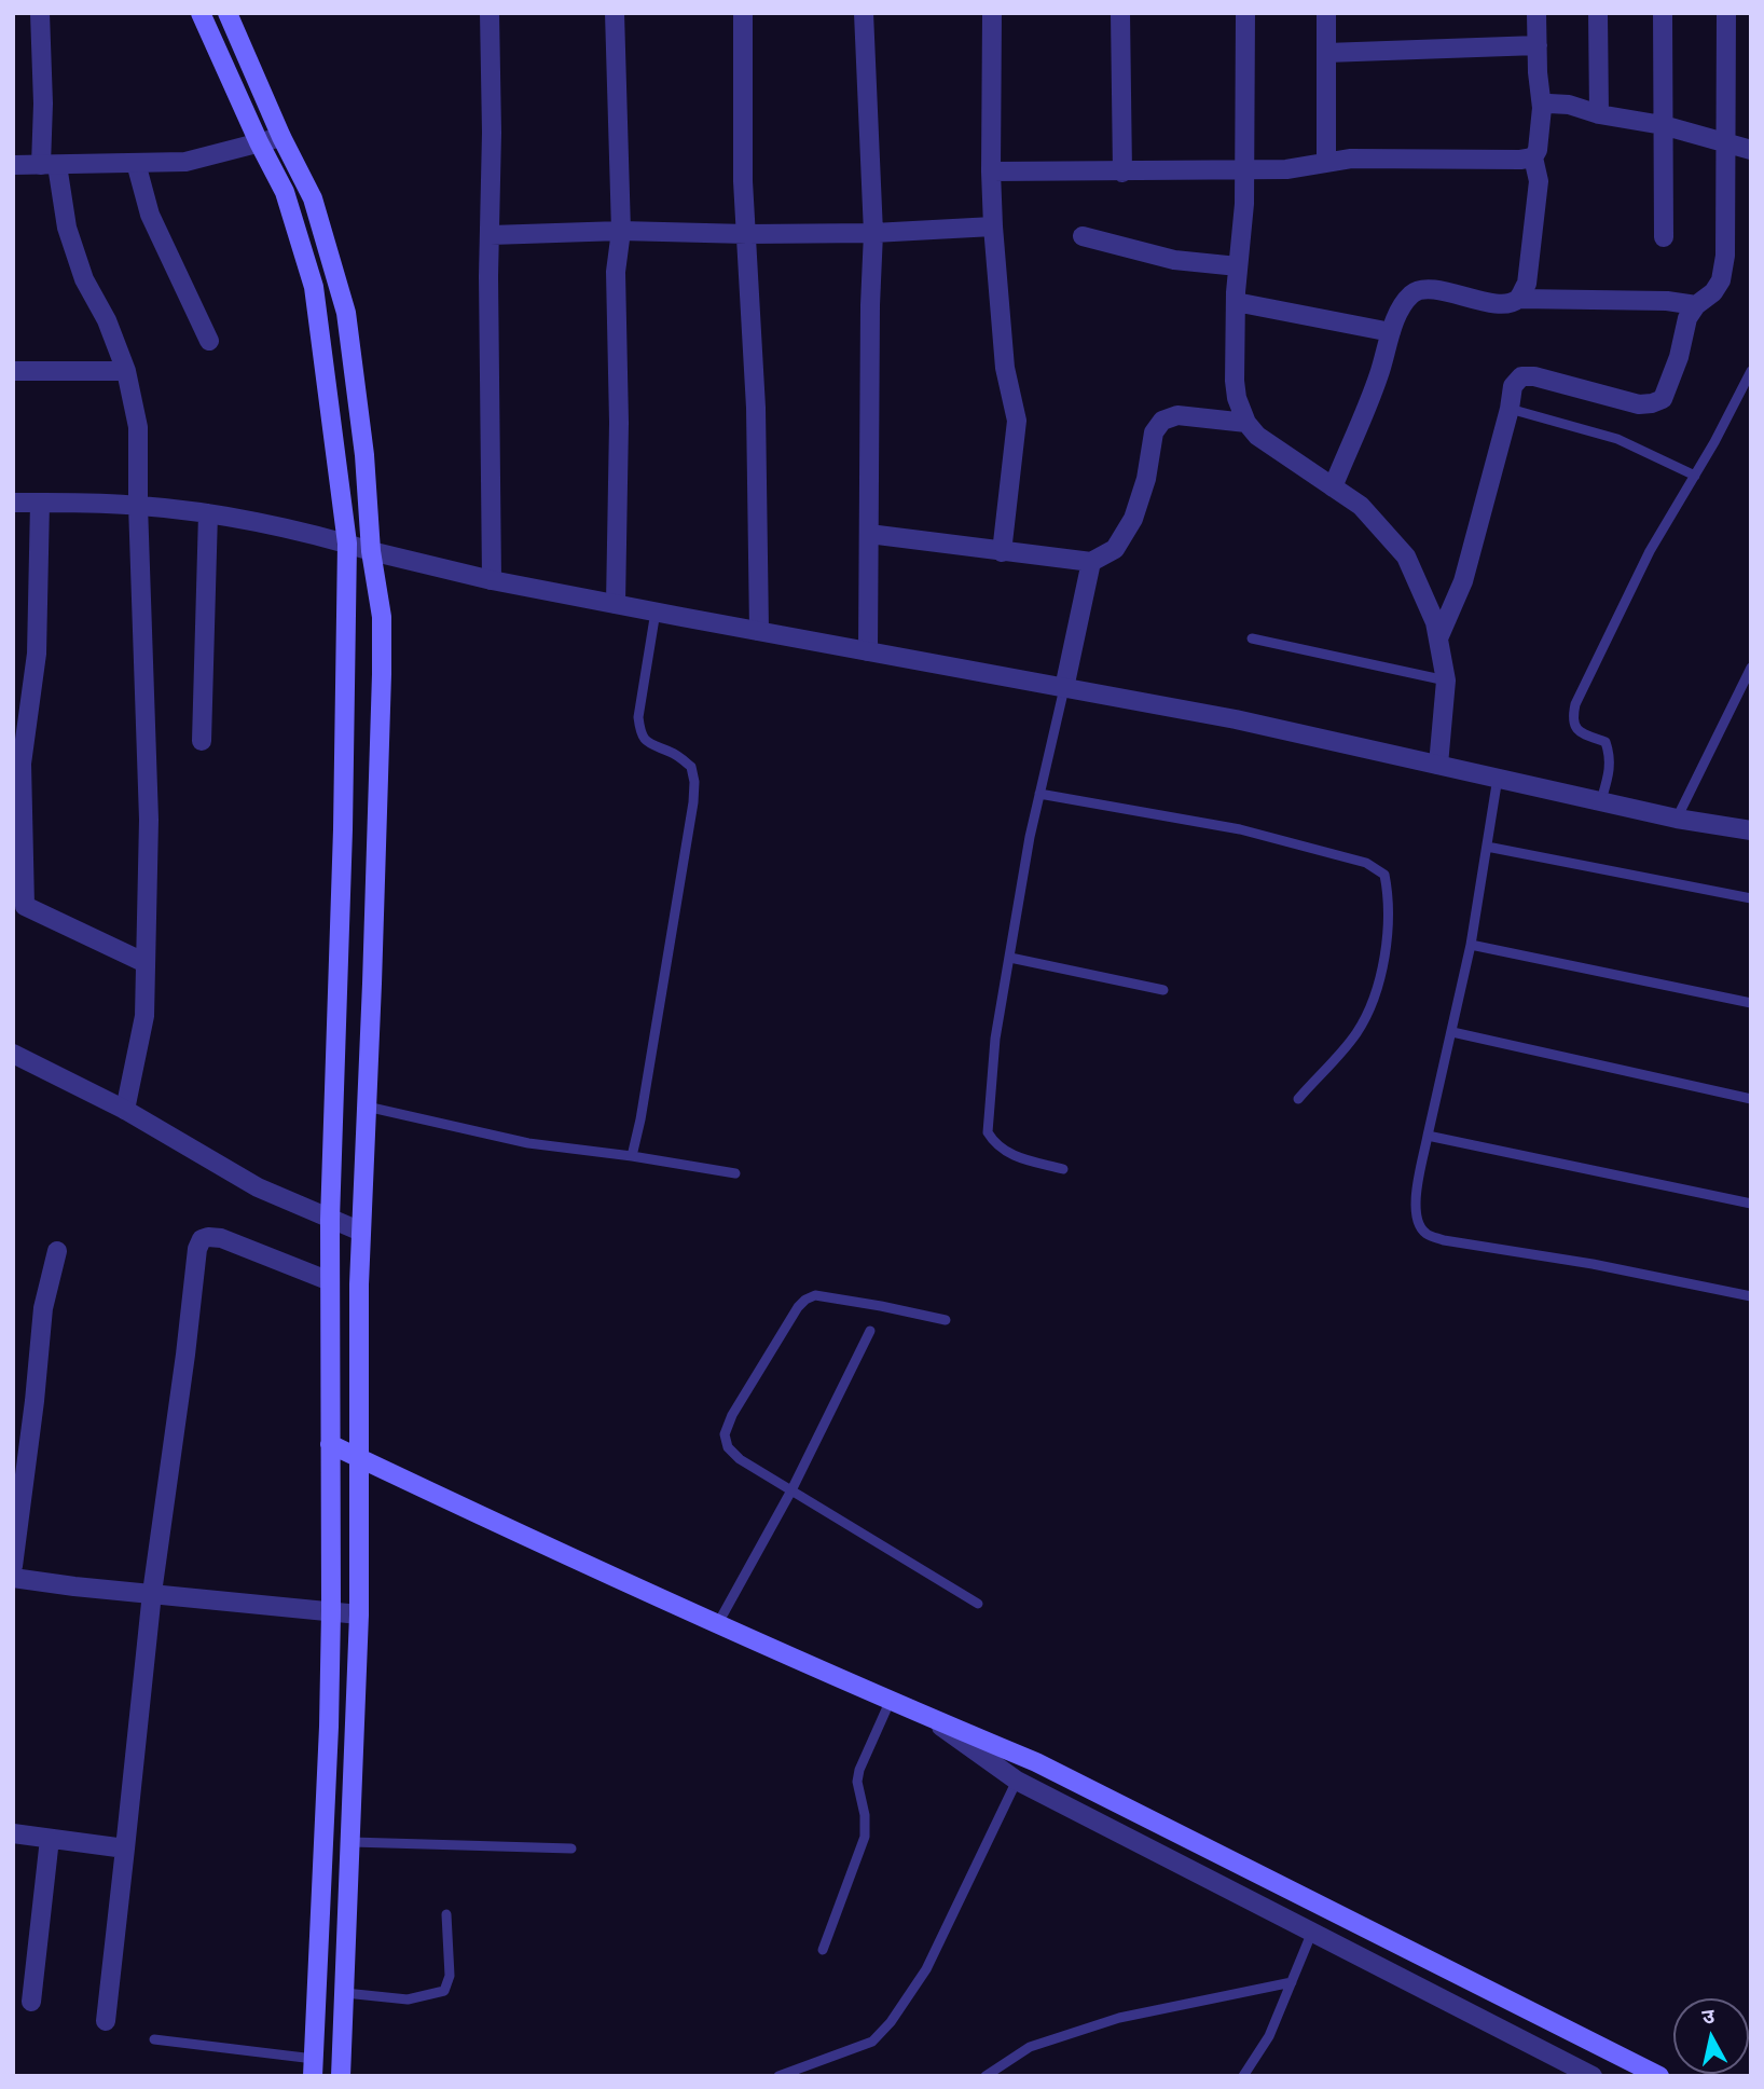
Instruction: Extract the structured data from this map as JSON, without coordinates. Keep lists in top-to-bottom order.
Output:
{
  "north": "top"
}
